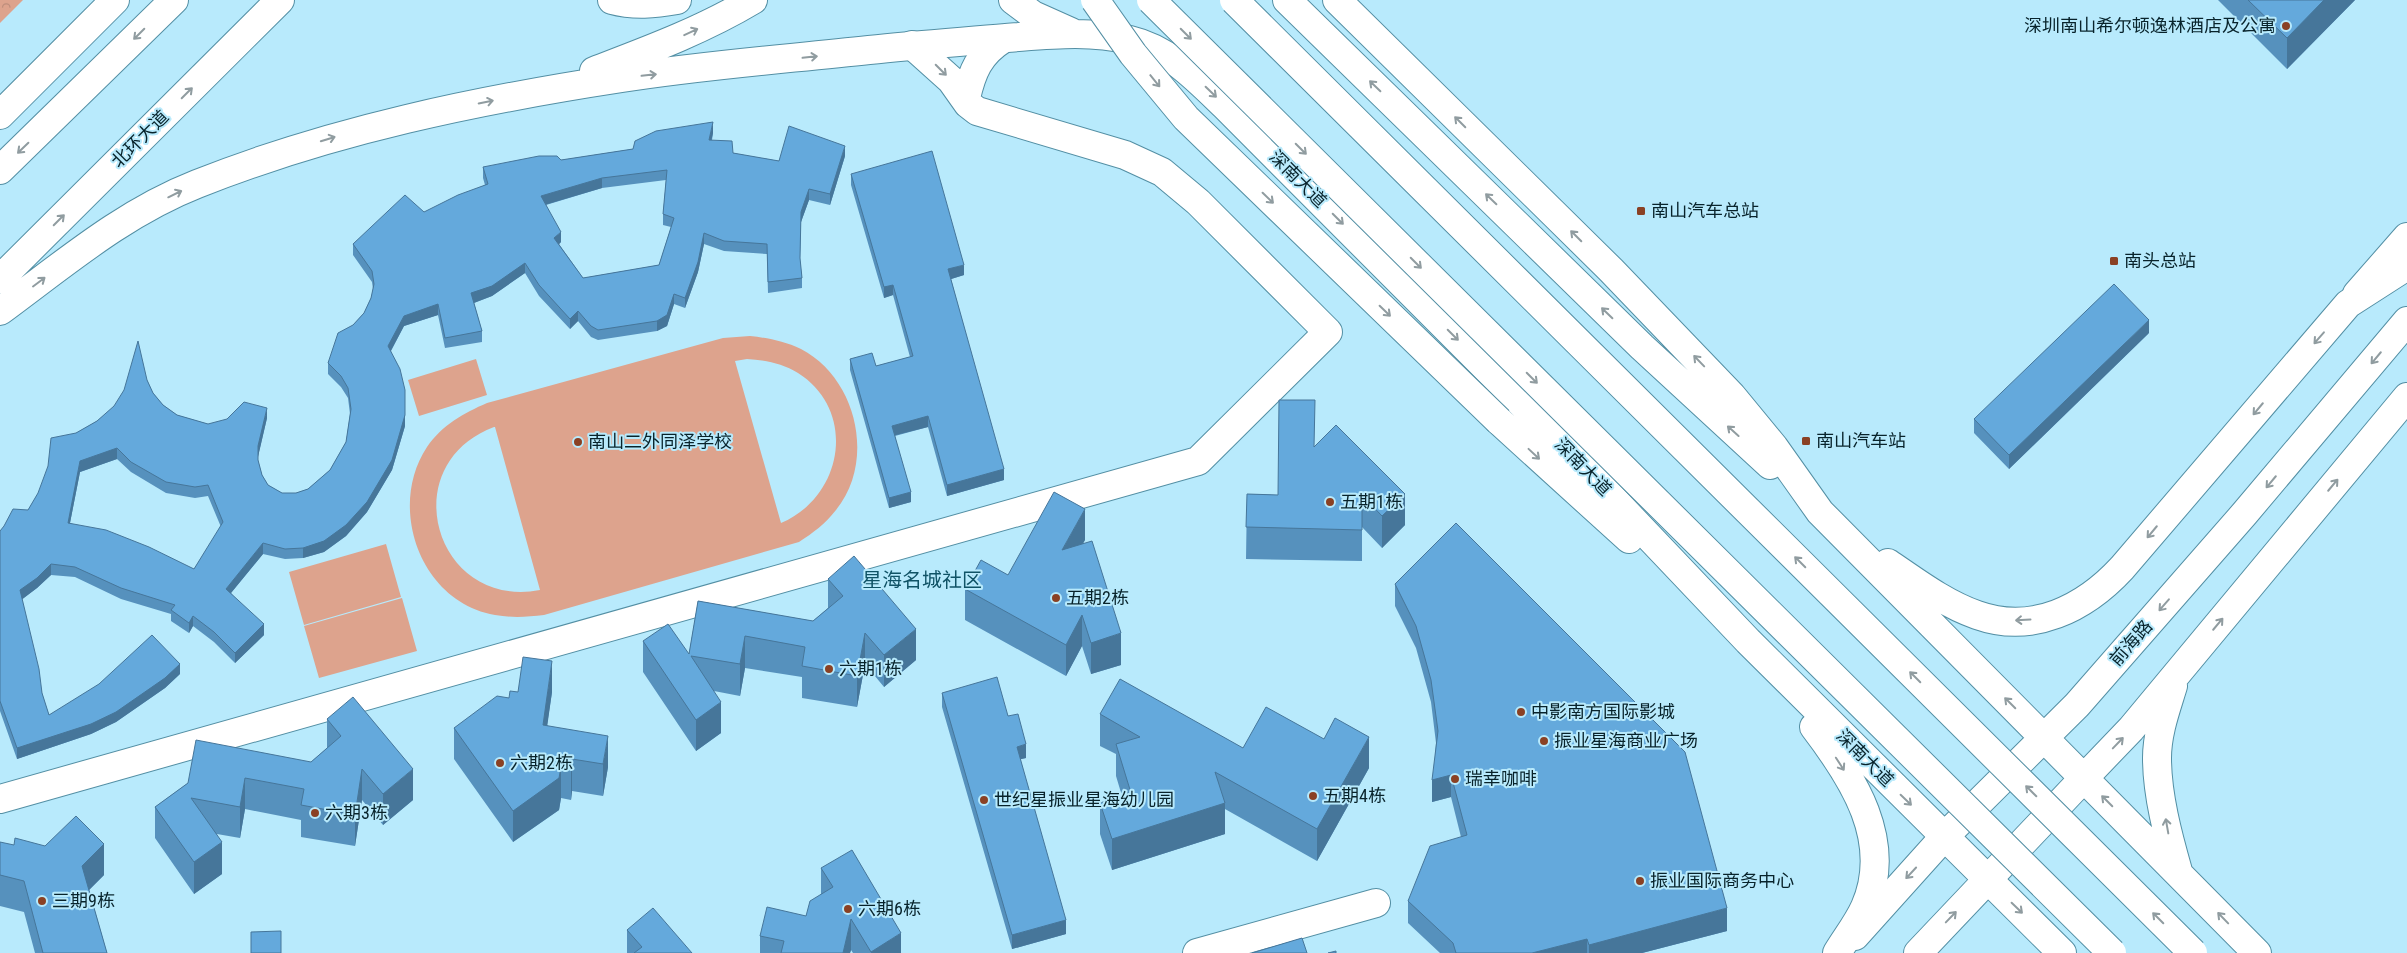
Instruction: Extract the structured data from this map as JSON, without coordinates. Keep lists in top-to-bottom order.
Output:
{
  "streets": {
    "main road": ["北环大道", "深南大道", "前海路"]
  },
  "crossings": [
    ["深南大道", "前海路"]
  ],
  "districts": ["星海名城社区"],
  "places": {
    "other": [
      "深圳南山希尔顿逸林酒店及公寓",
      "南山二外同泽学校",
      "五期1栋",
      "五期2栋",
      "六期1栋",
      "中影南方国际影城",
      "振业星海商业广场",
      "六期2栋",
      "瑞幸咖啡",
      "五期4栋",
      "世纪星振业星海幼儿园",
      "六期3栋",
      "振业国际商务中心",
      "三期9栋",
      "六期6栋"
    ],
    "transit": ["南山汽车总站", "南头总站", "南山汽车站"]
  }
}
